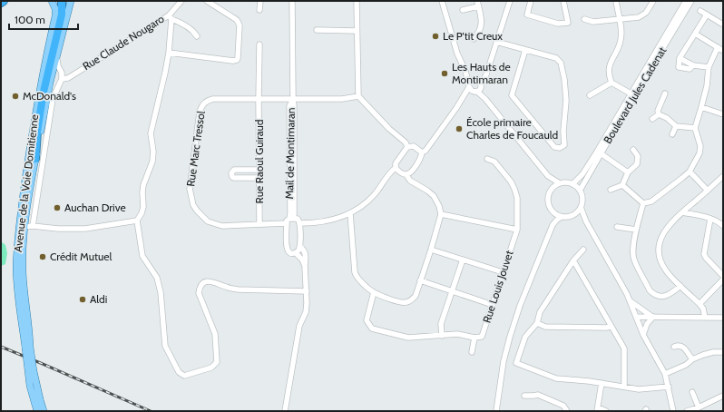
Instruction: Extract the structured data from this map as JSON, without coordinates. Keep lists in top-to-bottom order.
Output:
{
  "streets": {
    "main road": ["Avenue de la Voie Domitienne"],
    "street": [
      "Rue Claude Nougaro",
      "Boulevard Jules Cadenat",
      "Rue Marc Tressol",
      "Mail de Montimaran",
      "Rue Raoul Guiraud",
      "Rue Louis Jouvet"
    ]
  },
  "crossings": [
    ["Rue Claude Nougaro", "Avenue de la Voie Domitienne"],
    ["Rue Marc Tressol", "Mail de Montimaran"],
    ["Rue Marc Tressol", "Rue Raoul Guiraud"]
  ],
  "places": [
    "Le P'tit Creux",
    "Les Hauts de Montimaran",
    "McDonald's",
    "École primaire Charles de Foucauld",
    "Auchan Drive",
    "Crédit Mutuel",
    "Aldi"
  ],
  "scale_bar": "100 m"
}
